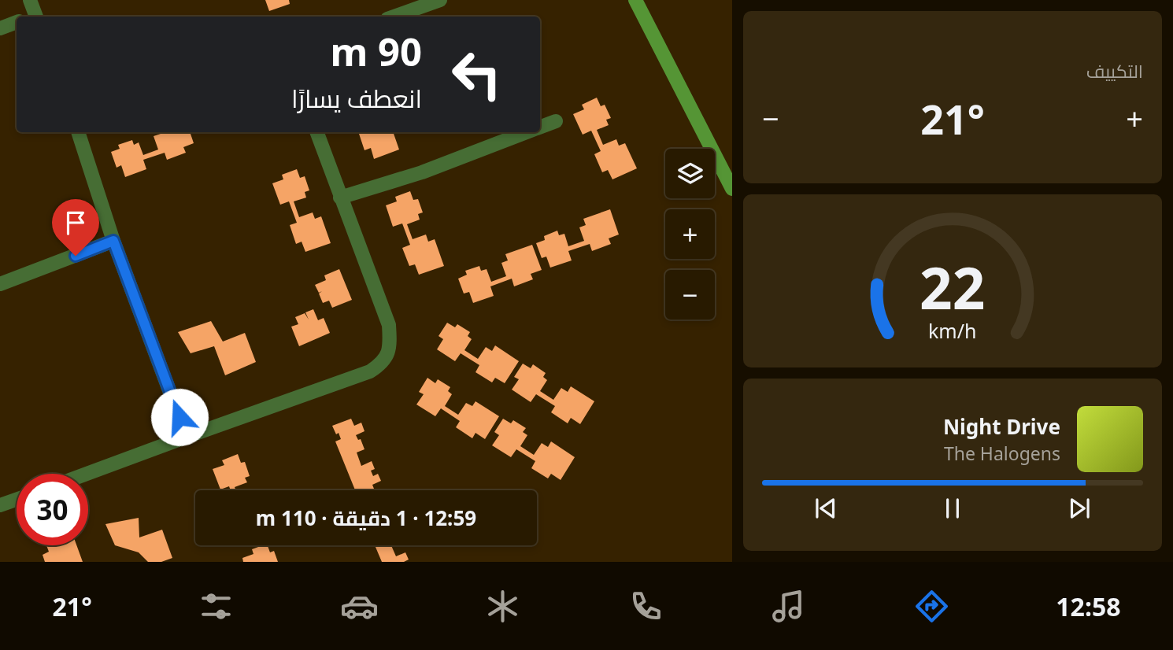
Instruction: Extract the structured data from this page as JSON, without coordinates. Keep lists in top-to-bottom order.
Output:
{
  "page": {
    "tile": "التكييف",
    "turn": ["90 m", "انعطف يسارًا"],
    "heat": ["−", "21°", "+"],
    "map_buttons": ["+", "−"],
    "song": ["Night Drive", "The Halogens"],
    "limit": "30",
    "trip": "12:59 · 1 دقيقة · 110 m",
    "tabs": ["12:58", "21°"],
    "gauge": ["22", "km/h"]
  }
}
